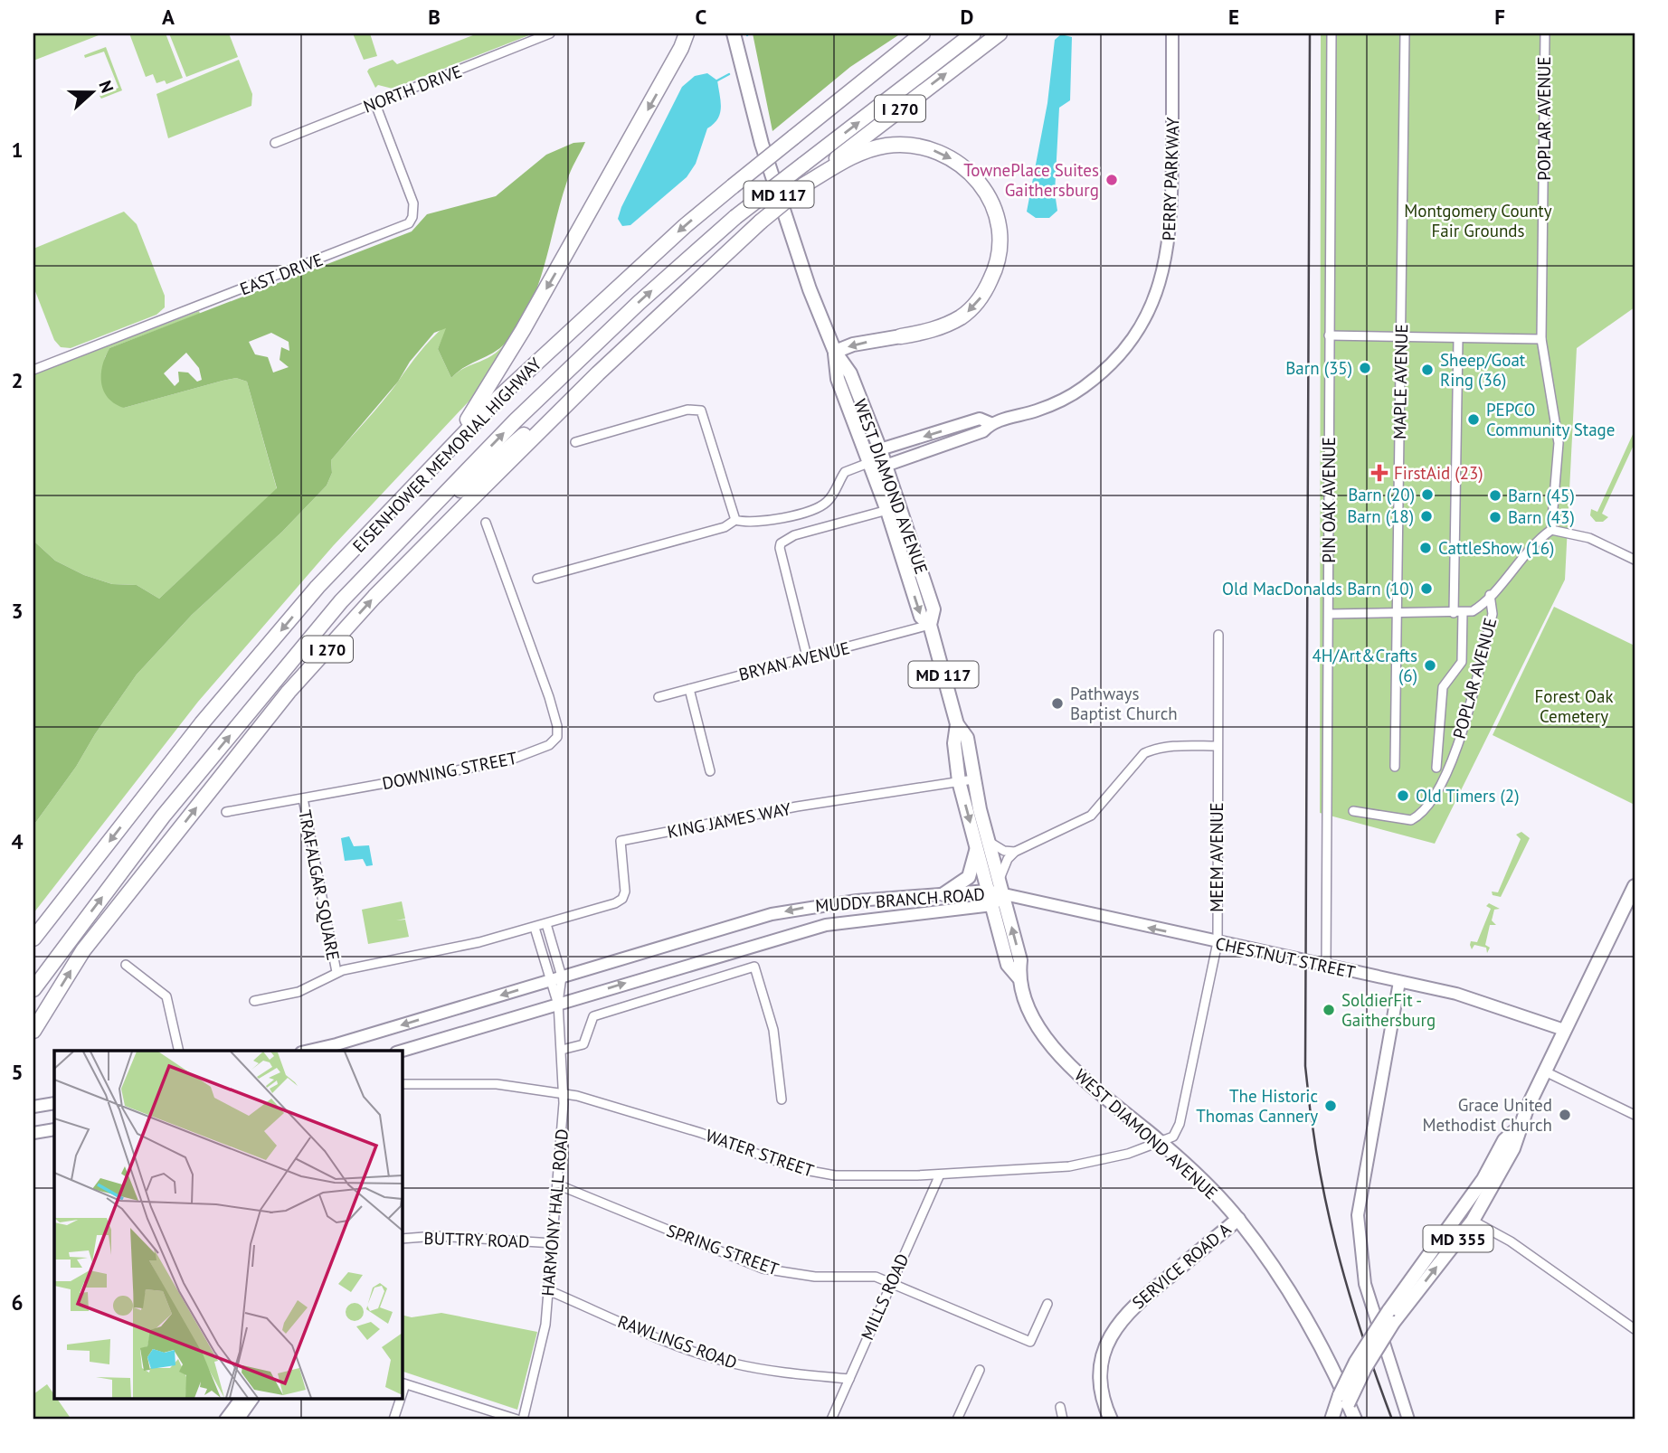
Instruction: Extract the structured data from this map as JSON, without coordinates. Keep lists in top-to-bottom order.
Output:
{
  "streets": {
    "highway": ["I 270", "EISENHOWER MEMORIAL HIGHWAY"],
    "main road": [
      "MD 117",
      "WEST DIAMOND AVENUE",
      "MD 355",
      "SERVICE ROAD A"
    ],
    "street": [
      "NORTH DRIVE",
      "POPLAR AVENUE",
      "PERRY PARKWAY",
      "EAST DRIVE",
      "MAPLE AVENUE",
      "PIN OAK AVENUE",
      "BRYAN AVENUE",
      "DOWNING STREET",
      "KING JAMES WAY",
      "MEEM AVENUE",
      "TRAFALGAR SQUARE",
      "MUDDY BRANCH ROAD",
      "CHESTNUT STREET",
      "WATER STREET",
      "HARMONY HALL ROAD",
      "BUTTRY ROAD",
      "SPRING STREET",
      "MILLS ROAD",
      "RAWLINGS ROAD"
    ]
  },
  "crossings": [
    ["NORTH DRIVE", "EAST DRIVE"],
    ["PERRY PARKWAY", "WEST DIAMOND AVENUE"],
    ["WEST DIAMOND AVENUE", "BRYAN AVENUE"],
    ["WEST DIAMOND AVENUE", "KING JAMES WAY"],
    ["WEST DIAMOND AVENUE", "MEEM AVENUE"],
    ["WEST DIAMOND AVENUE", "MUDDY BRANCH ROAD"],
    ["WEST DIAMOND AVENUE", "CHESTNUT STREET"],
    ["WEST DIAMOND AVENUE", "WATER STREET"],
    ["WEST DIAMOND AVENUE", "MD 355"],
    ["WEST DIAMOND AVENUE", "SERVICE ROAD A"],
    ["PIN OAK AVENUE", "CHESTNUT STREET"],
    ["DOWNING STREET", "TRAFALGAR SQUARE"],
    ["KING JAMES WAY", "TRAFALGAR SQUARE"],
    ["MEEM AVENUE", "CHESTNUT STREET"],
    ["MEEM AVENUE", "WATER STREET"],
    ["MUDDY BRANCH ROAD", "CHESTNUT STREET"],
    ["MUDDY BRANCH ROAD", "HARMONY HALL ROAD"],
    ["CHESTNUT STREET", "MD 355"],
    ["WATER STREET", "HARMONY HALL ROAD"],
    ["WATER STREET", "MILLS ROAD"],
    ["HARMONY HALL ROAD", "BUTTRY ROAD"],
    ["HARMONY HALL ROAD", "SPRING STREET"],
    ["HARMONY HALL ROAD", "RAWLINGS ROAD"],
    ["SPRING STREET", "MILLS ROAD"],
    ["MILLS ROAD", "RAWLINGS ROAD"]
  ],
  "one_way": ["CHESTNUT STREET"],
  "parks": ["Montgomery County Fair Grounds", "Forest Oak Cemetery"],
  "places": {
    "other": [
      "TownePlace Suites Gaithersburg",
      "Barn (35)",
      "Sheep/Goat Ring (36)",
      "PEPCO Community Stage",
      "Barn (20)",
      "Barn (45)",
      "Barn (18)",
      "Barn (43)",
      "CattleShow (16)",
      "Old MacDonalds Barn (10)",
      "4H/Art&Crafts (6)",
      "Pathways Baptist Church",
      "Old Timers (2)",
      "SoldierFit - Gaithersburg",
      "The Historic Thomas Cannery",
      "Grace United Methodist Church"
    ],
    "health": ["FirstAid (23)"]
  },
  "north": "right",
  "grid": {
    "columns": [
      "A",
      "B",
      "C",
      "D",
      "E",
      "F"
    ],
    "rows": [
      "1",
      "2",
      "3",
      "4",
      "5",
      "6"
    ]
  }
}
